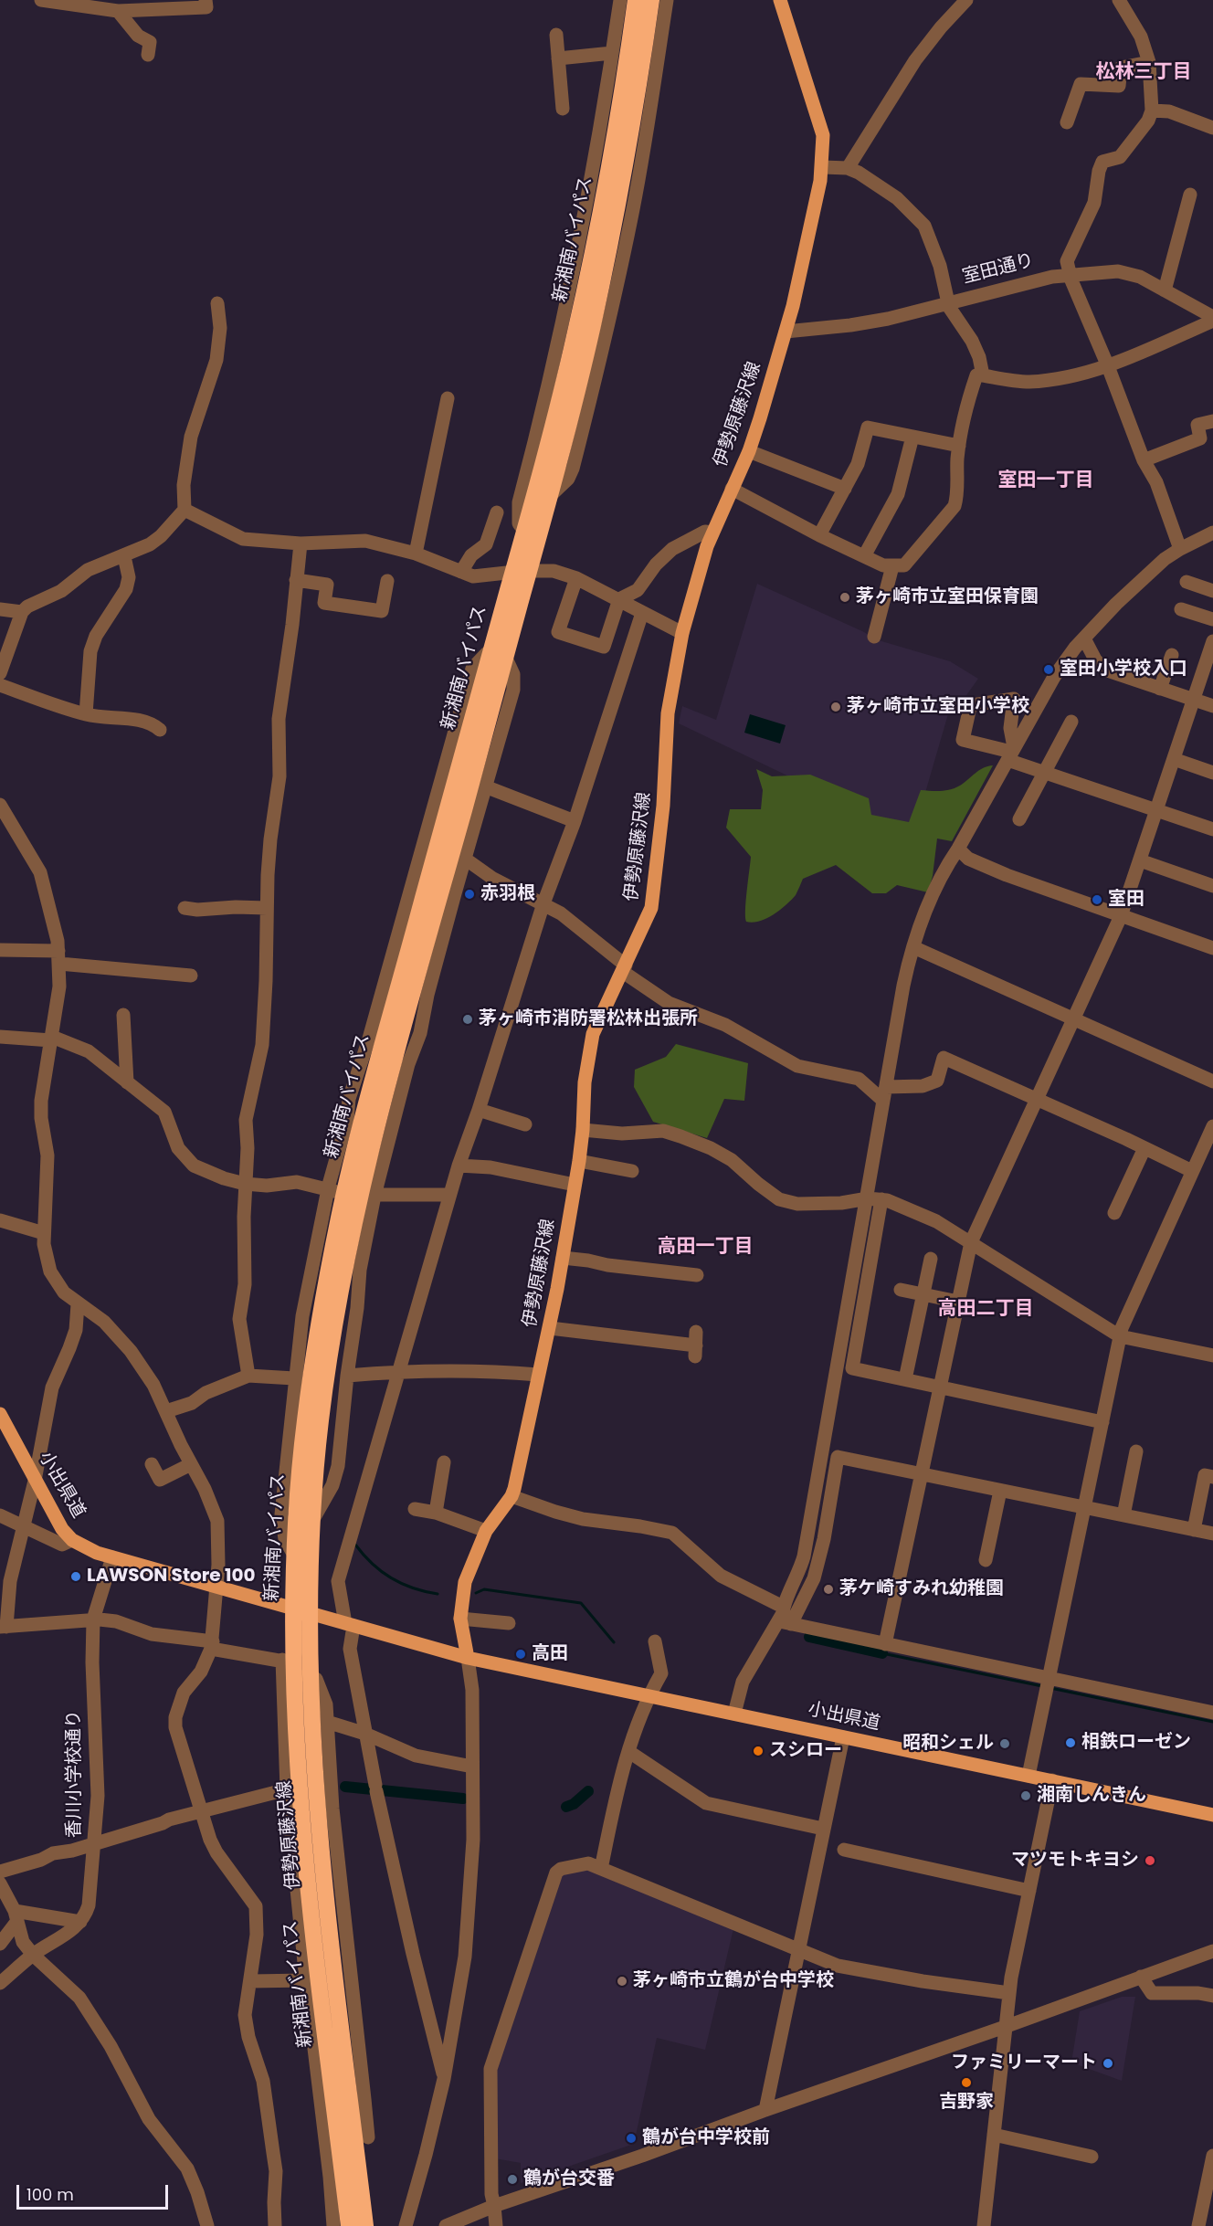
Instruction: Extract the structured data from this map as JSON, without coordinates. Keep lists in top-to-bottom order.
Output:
{
  "streets": {
    "highway": ["新湘南バイパス"],
    "main road": ["伊勢原藤沢線", "小出県道"],
    "street": ["室田通り", "香川小学校通り"]
  },
  "crossings": [
    ["新湘南バイパス", "伊勢原藤沢線"],
    ["室田通り", "伊勢原藤沢線"],
    ["伊勢原藤沢線", "小出県道"],
    ["小出県道", "香川小学校通り"]
  ],
  "districts": [
    "松林三丁目",
    "室田一丁目",
    "高田一丁目",
    "高田二丁目"
  ],
  "places": [
    "茅ヶ崎市立室田保育園",
    "室田小学校入口",
    "茅ヶ崎市立室田小学校",
    "赤羽根",
    "室田",
    "茅ヶ崎市消防署松林出張所",
    "LAWSON Store 100",
    "茅ケ崎すみれ幼稚園",
    "高田",
    "相鉄ローゼン",
    "昭和シェル",
    "スシロー",
    "湘南しんきん",
    "マツモトキヨシ",
    "茅ヶ崎市立鶴が台中学校",
    "ファミリーマート",
    "吉野家",
    "鶴が台中学校前",
    "鶴が台交番"
  ],
  "scale_bar": "100 m"
}
